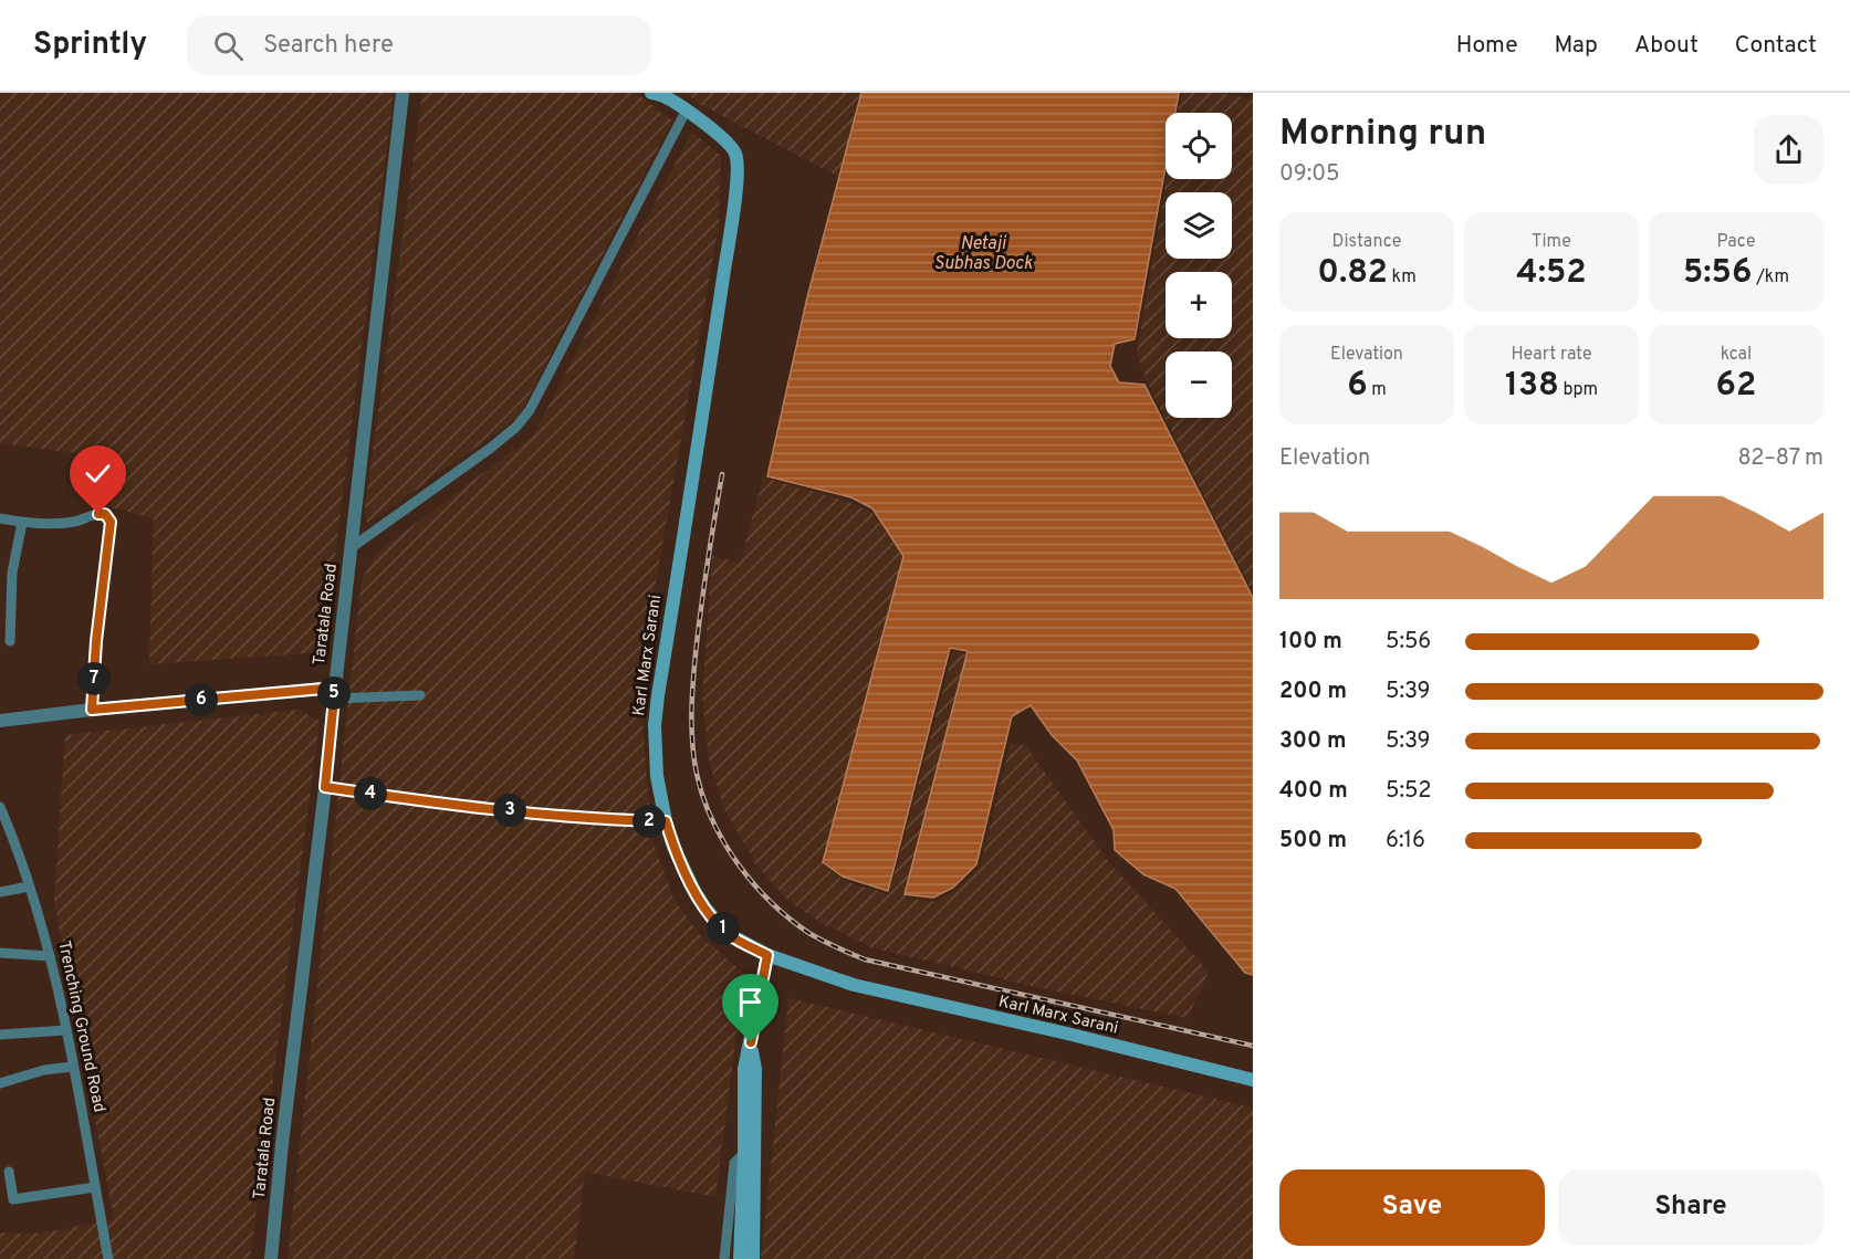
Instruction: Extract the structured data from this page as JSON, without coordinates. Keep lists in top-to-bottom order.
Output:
{
  "streets": {
    "main road": ["Karl Marx Sarani"],
    "street": ["Taratala Road", "Trenching Ground Road"]
  },
  "water": ["Netaji Subhas Dock"],
  "page": {
    "header": "Sprintly",
    "search": "Search here",
    "nav": [
      "Home",
      "Map",
      "About",
      "Contact"
    ],
    "heading": ["Morning run", "09:05"],
    "map_buttons": ["+", "−"],
    "stats": [
      ["Distance", "0.82 km"],
      ["Time", "4:52"],
      ["Pace", "5:56 /km"],
      ["Elevation", "6 m"],
      ["Heart rate", "138 bpm"],
      ["kcal", "62"]
    ],
    "chart": ["Elevation", "82–87 m"],
    "list": [
      {
        "name": "100 m",
        "note": "5:56"
      },
      {
        "name": "200 m",
        "note": "5:39"
      },
      {
        "name": "300 m",
        "note": "5:39"
      },
      {
        "name": "400 m",
        "note": "5:52"
      },
      {
        "name": "500 m",
        "note": "6:16"
      }
    ],
    "pins": [
      "7",
      "5",
      "6",
      "4",
      "3",
      "2",
      "1"
    ],
    "buttons": ["Save", "Share"]
  }
}
